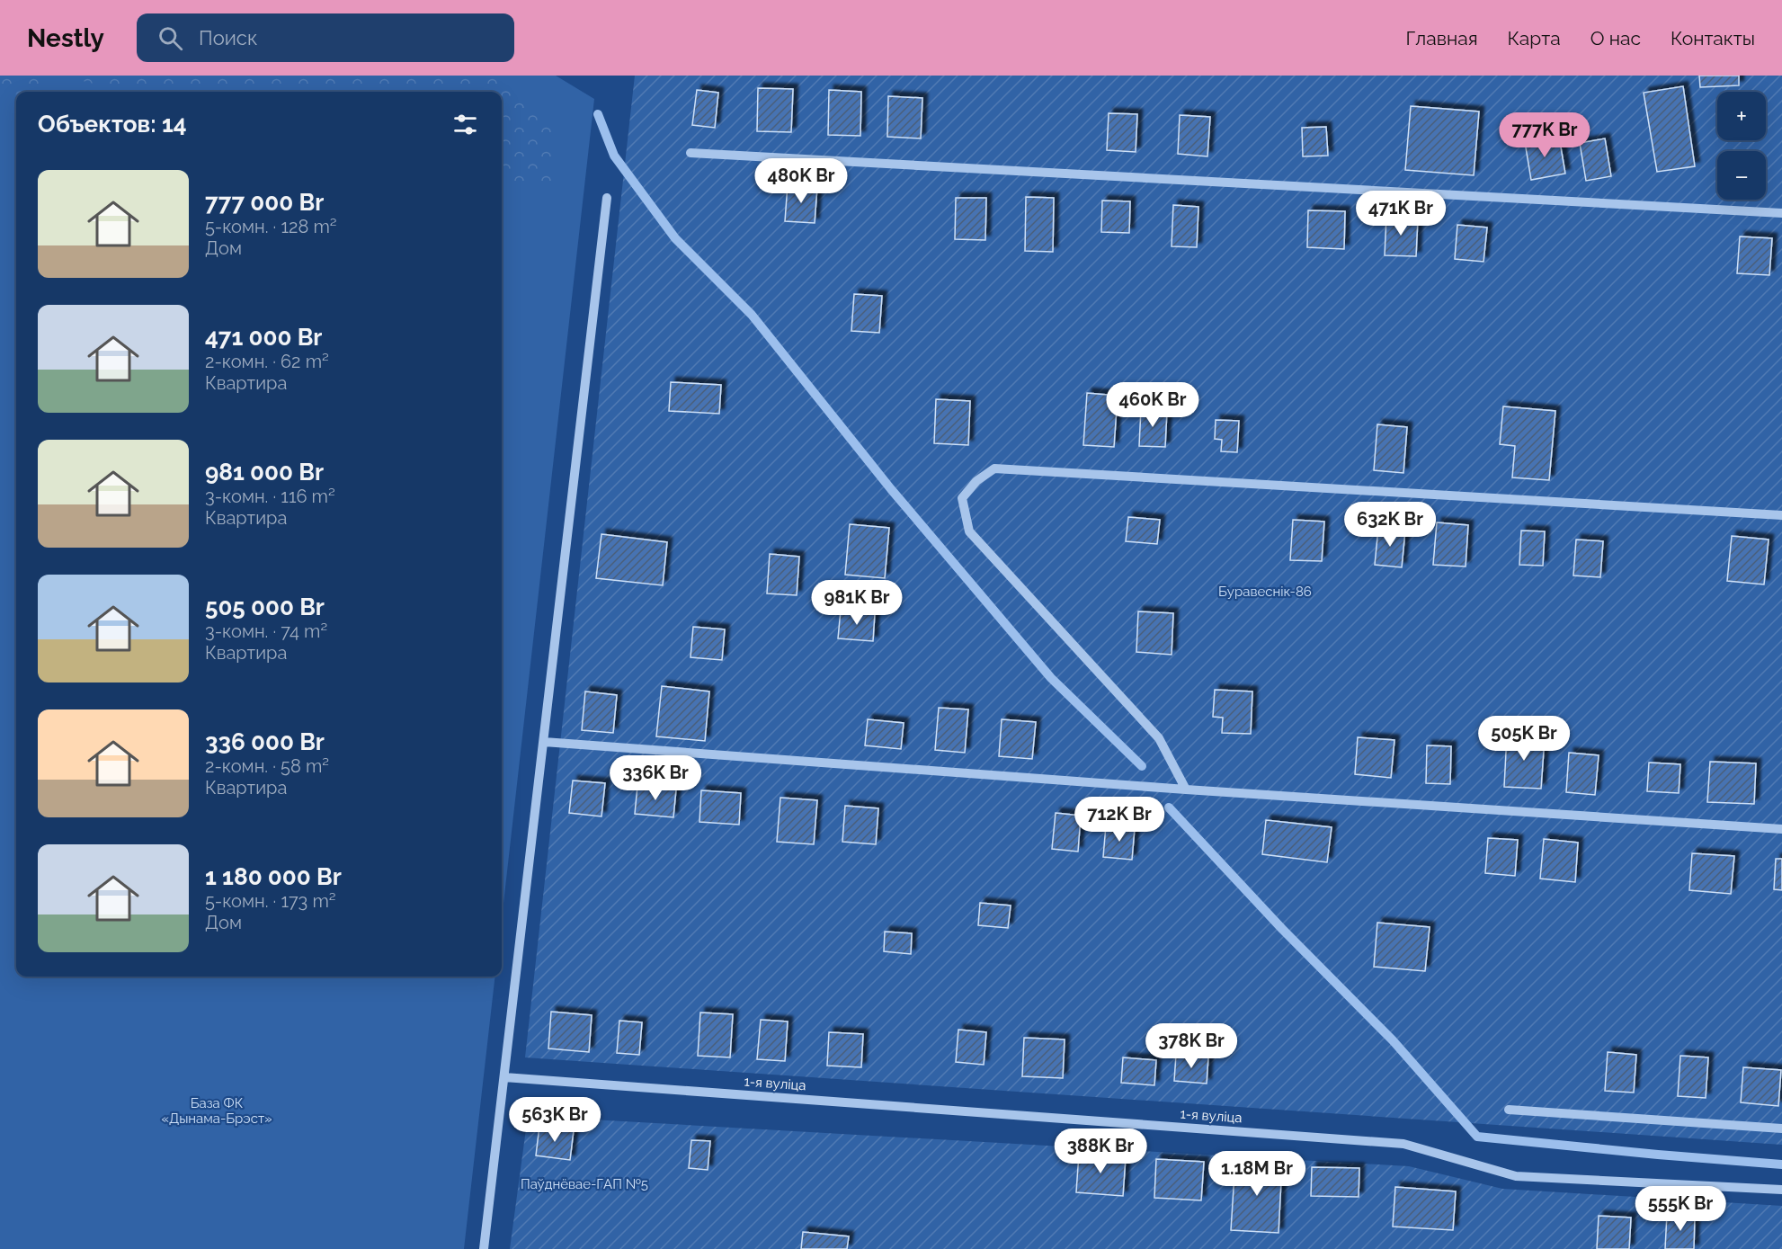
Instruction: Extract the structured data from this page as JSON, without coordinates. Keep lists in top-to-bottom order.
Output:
{
  "streets": {
    "lane": ["1-я вуліца"]
  },
  "parks": ["Буравеснік-86", "База ФК «Дынама-Брэст»", "Паўднёвае-ГАП №5"],
  "page": {
    "header": "Nestly",
    "search": "Поиск",
    "nav": [
      "Главная",
      "Карта",
      "О нас",
      "Контакты"
    ],
    "map_buttons": ["+", "−"],
    "heading": "Объектов: 14",
    "price": [
      "777K Br",
      "480K Br",
      "471K Br",
      "460K Br",
      "632K Br",
      "981K Br",
      "505K Br",
      "336K Br",
      "712K Br",
      "378K Br",
      "563K Br",
      "388K Br",
      "1.18M Br",
      "555K Br"
    ],
    "list": [
      {
        "name": "777 000 Br",
        "note": "5-комн. · 128 m² · Дом"
      },
      {
        "name": "471 000 Br",
        "note": "2-комн. · 62 m² · Квартира"
      },
      {
        "name": "981 000 Br",
        "note": "3-комн. · 116 m² · Квартира"
      },
      {
        "name": "505 000 Br",
        "note": "3-комн. · 74 m² · Квартира"
      },
      {
        "name": "336 000 Br",
        "note": "2-комн. · 58 m² · Квартира"
      },
      {
        "name": "1 180 000 Br",
        "note": "5-комн. · 173 m² · Дом"
      }
    ]
  }
}
